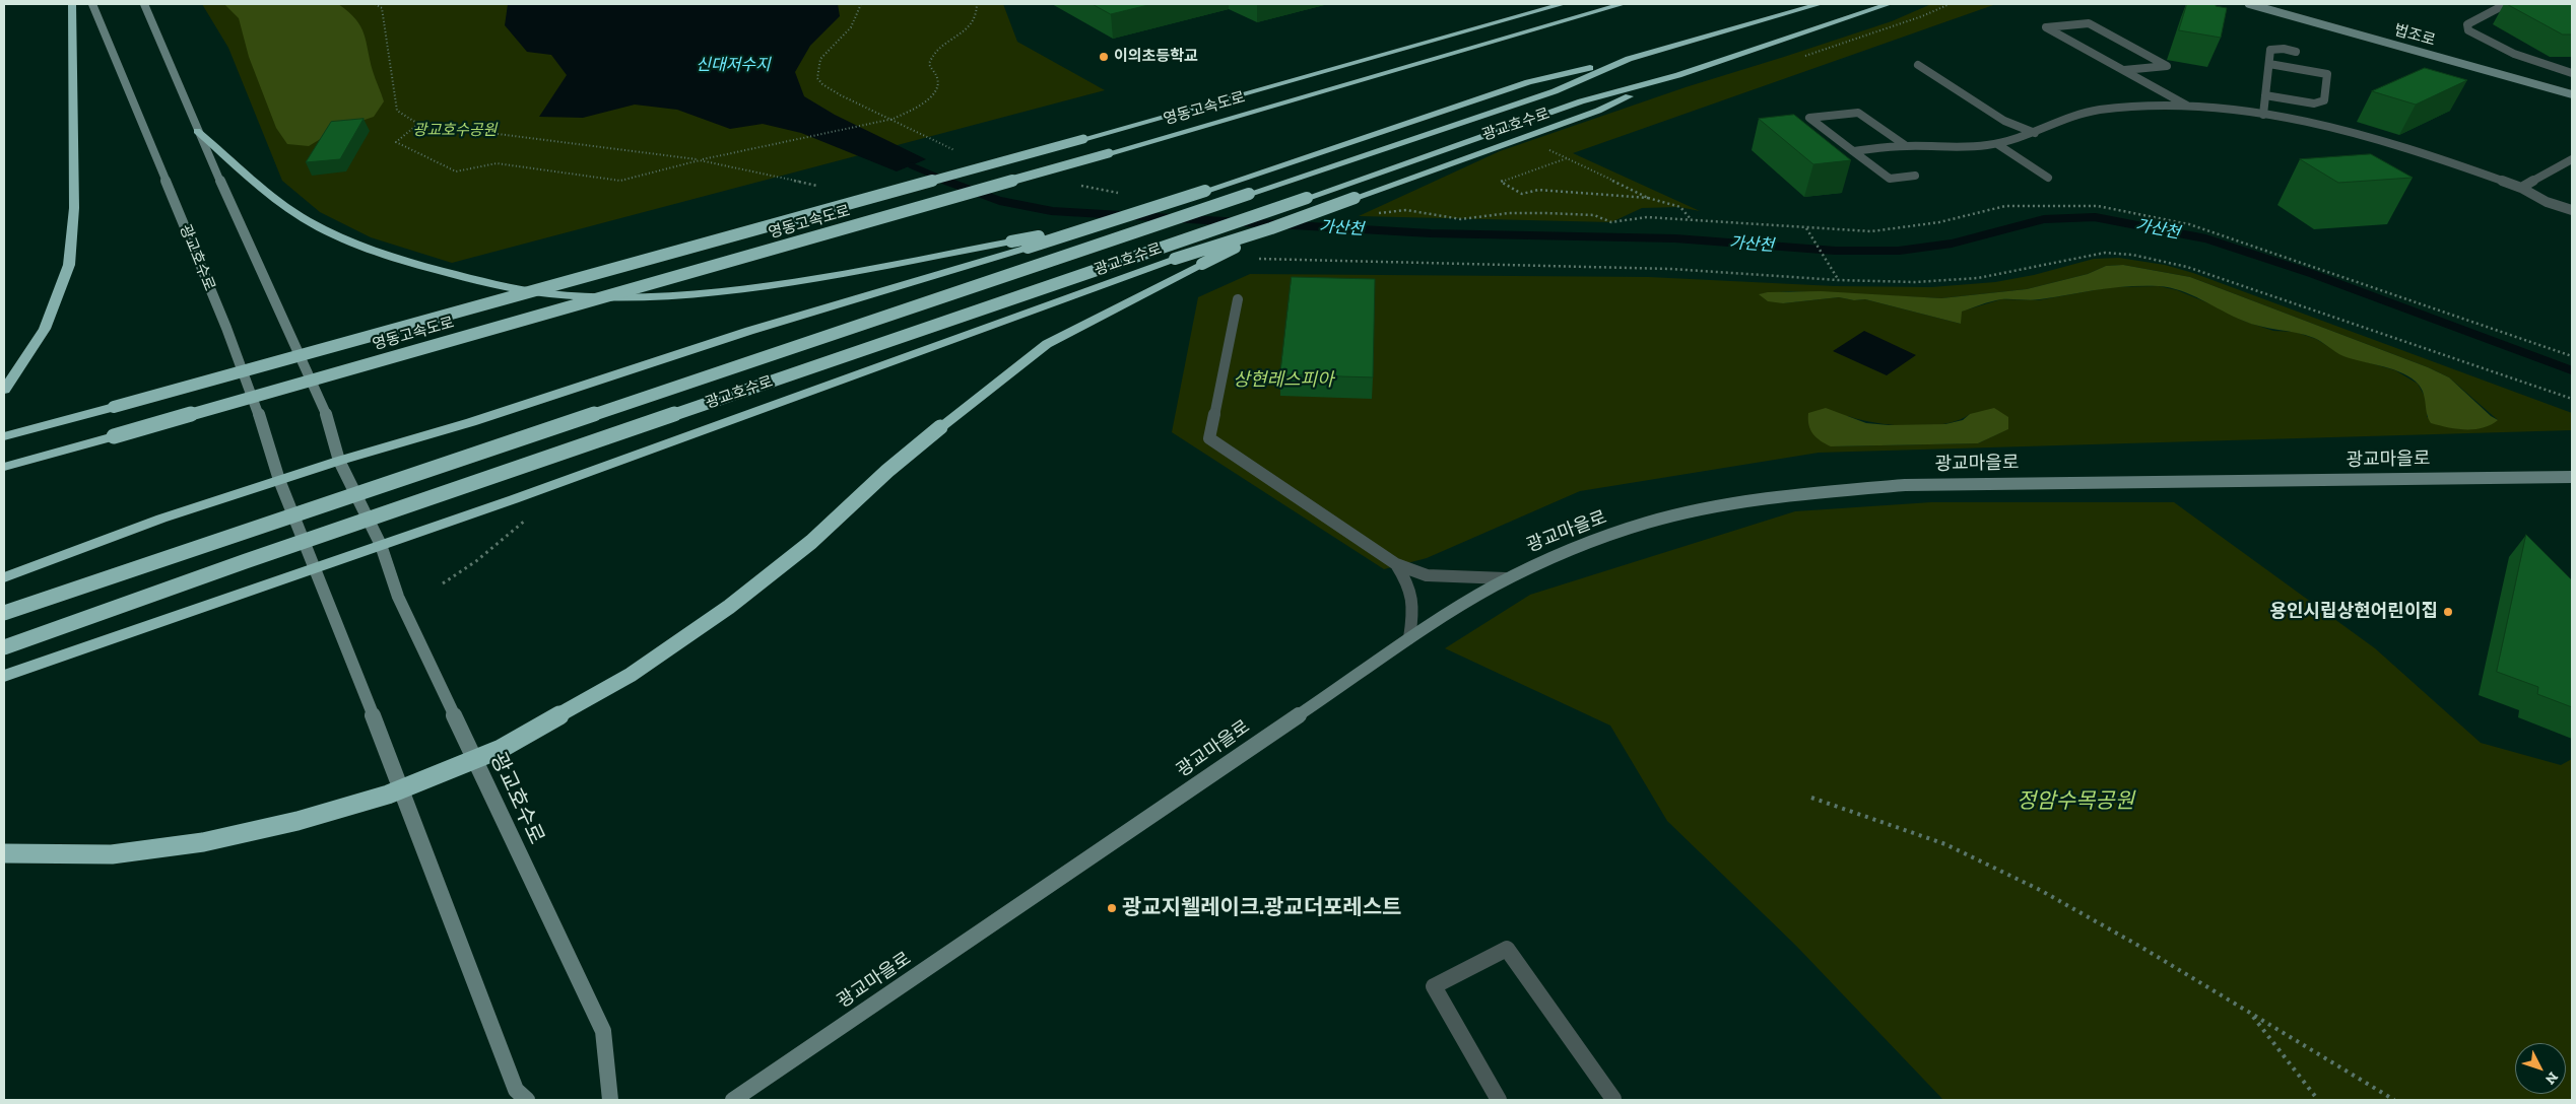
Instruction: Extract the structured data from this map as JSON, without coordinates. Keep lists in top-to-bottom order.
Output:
{
  "streets": {
    "highway": ["영동고속도로", "광교호수로"],
    "main road": ["법조로", "광교마을로"]
  },
  "water": ["신대저수지", "가산천"],
  "parks": ["광교호수공원", "상현레스피아", "정암수목공원"],
  "places": ["이의초등학교", "용인시립상현어린이집", "광교지웰레이크.광교더포레스트"],
  "north": "bottom right"
}
